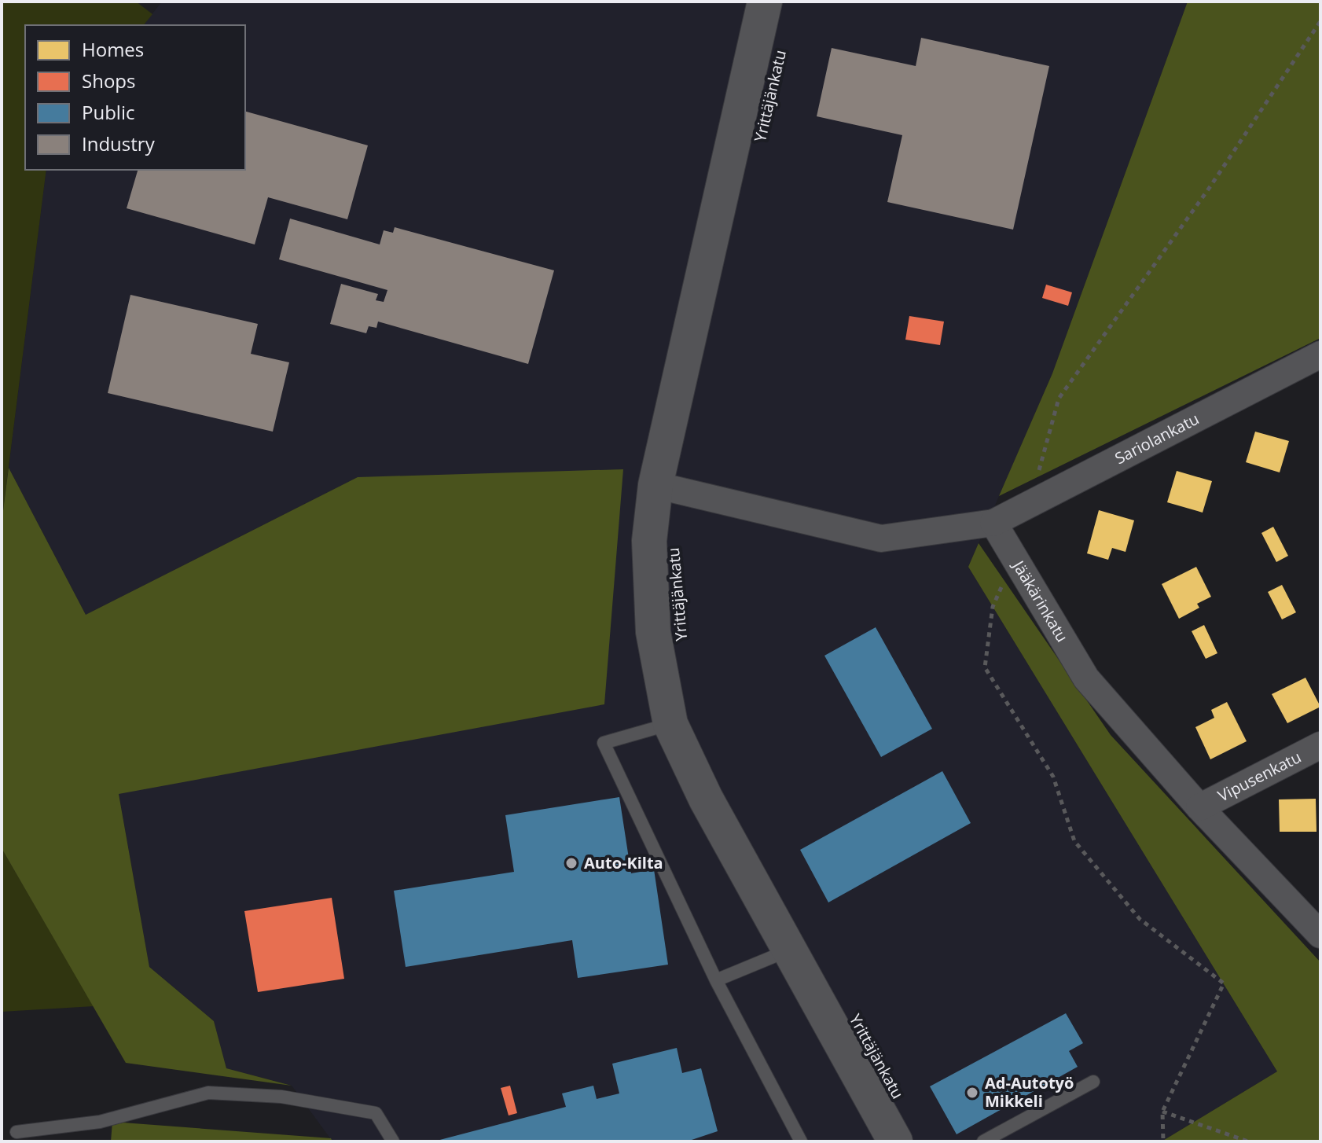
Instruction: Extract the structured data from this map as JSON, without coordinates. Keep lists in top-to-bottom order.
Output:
{
  "streets": {
    "street": [
      "Yrittäjänkatu",
      "Sariolankatu",
      "Jääkärinkatu",
      "Vipusenkatu"
    ]
  },
  "crossings": [
    ["Sariolankatu", "Jääkärinkatu"],
    ["Jääkärinkatu", "Vipusenkatu"]
  ],
  "places": ["Auto-Kilta", "Ad-Autotyö Mikkeli"],
  "legend": [
    "Homes",
    "Shops",
    "Public",
    "Industry"
  ]
}
